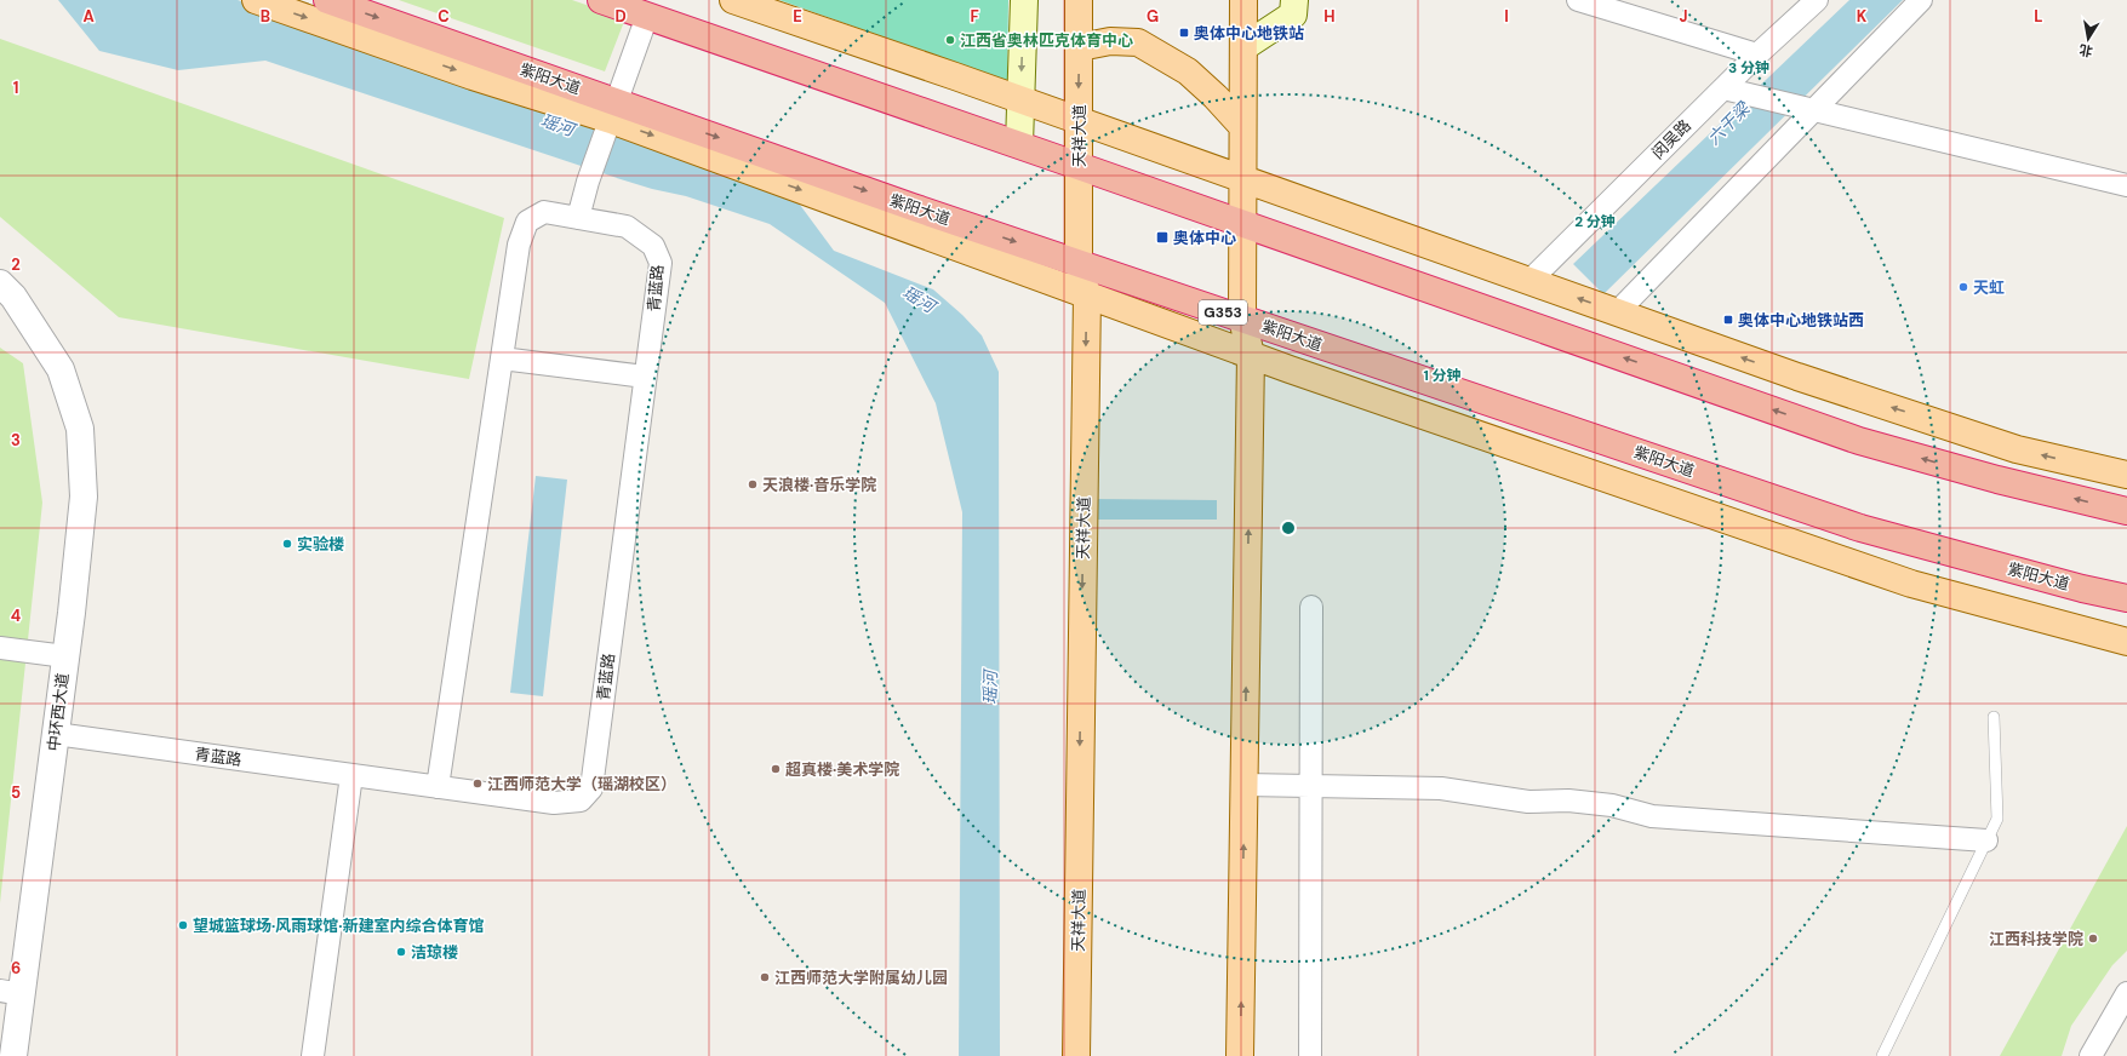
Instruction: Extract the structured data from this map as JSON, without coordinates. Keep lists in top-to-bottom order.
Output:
{
  "streets": {
    "highway": ["紫阳大道", "G353"],
    "main road": ["天祥大道"],
    "street": ["闵吴路", "青蓝路", "中环西大道"]
  },
  "crossings": [
    ["紫阳大道", "天祥大道"],
    ["青蓝路", "中环西大道"]
  ],
  "water": ["六干梁", "瑶河"],
  "places": {
    "transit": ["奥体中心地铁站", "奥体中心", "奥体中心地铁站西"],
    "other": [
      "江西省奥林匹克体育中心",
      "天虹",
      "天浪楼·音乐学院",
      "实验楼",
      "超真楼·美术学院",
      "江西师范大学（瑶湖校区）",
      "望城篮球场·风雨球馆·新建室内综合体育馆",
      "江西科技学院",
      "洁琼楼",
      "江西师范大学附属幼儿园"
    ]
  },
  "north": "bottom",
  "grid": {
    "columns": [
      "A",
      "B",
      "C",
      "D",
      "E",
      "F",
      "G",
      "H",
      "I",
      "J",
      "K",
      "L"
    ],
    "rows": [
      "1",
      "2",
      "3",
      "4",
      "5",
      "6"
    ]
  },
  "rings": ["3 分钟", "2 分钟", "1 分钟"]
}
